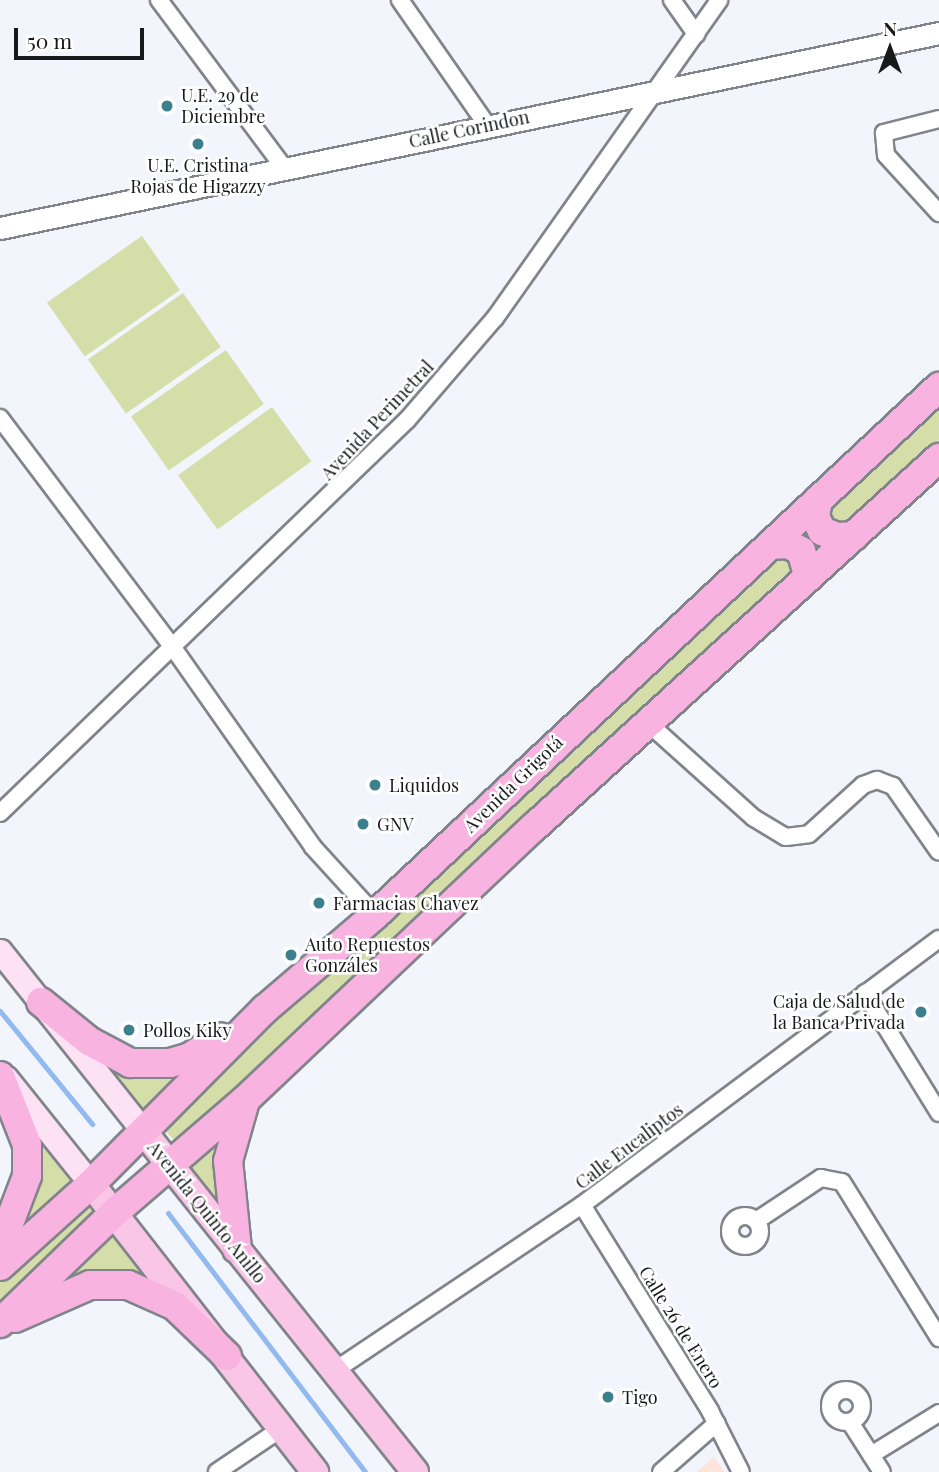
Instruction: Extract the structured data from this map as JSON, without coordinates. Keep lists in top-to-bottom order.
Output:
{
  "streets": {
    "highway": ["Avenida Grigotá"],
    "main road": ["Avenida Quinto Anillo"],
    "street": [
      "Calle Corindon",
      "Avenida Perimetral",
      "Calle Eucaliptos",
      "Calle 26 de Enero"
    ]
  },
  "crossings": [
    ["Calle Corindon", "Avenida Perimetral"],
    ["Avenida Grigotá", "Avenida Quinto Anillo"],
    ["Calle Eucaliptos", "Avenida Quinto Anillo"],
    ["Calle Eucaliptos", "Calle 26 de Enero"]
  ],
  "places": [
    "U.E. 29 de Diciembre",
    "U.E. Cristina Rojas de Higazzy",
    "Liquidos",
    "GNV",
    "Farmacias Chavez",
    "Auto Repuestos Gonzáles",
    "Caja de Salud de la Banca Privada",
    "Pollos Kiky",
    "Tigo"
  ],
  "scale_bar": "50 m",
  "north": "top"
}
